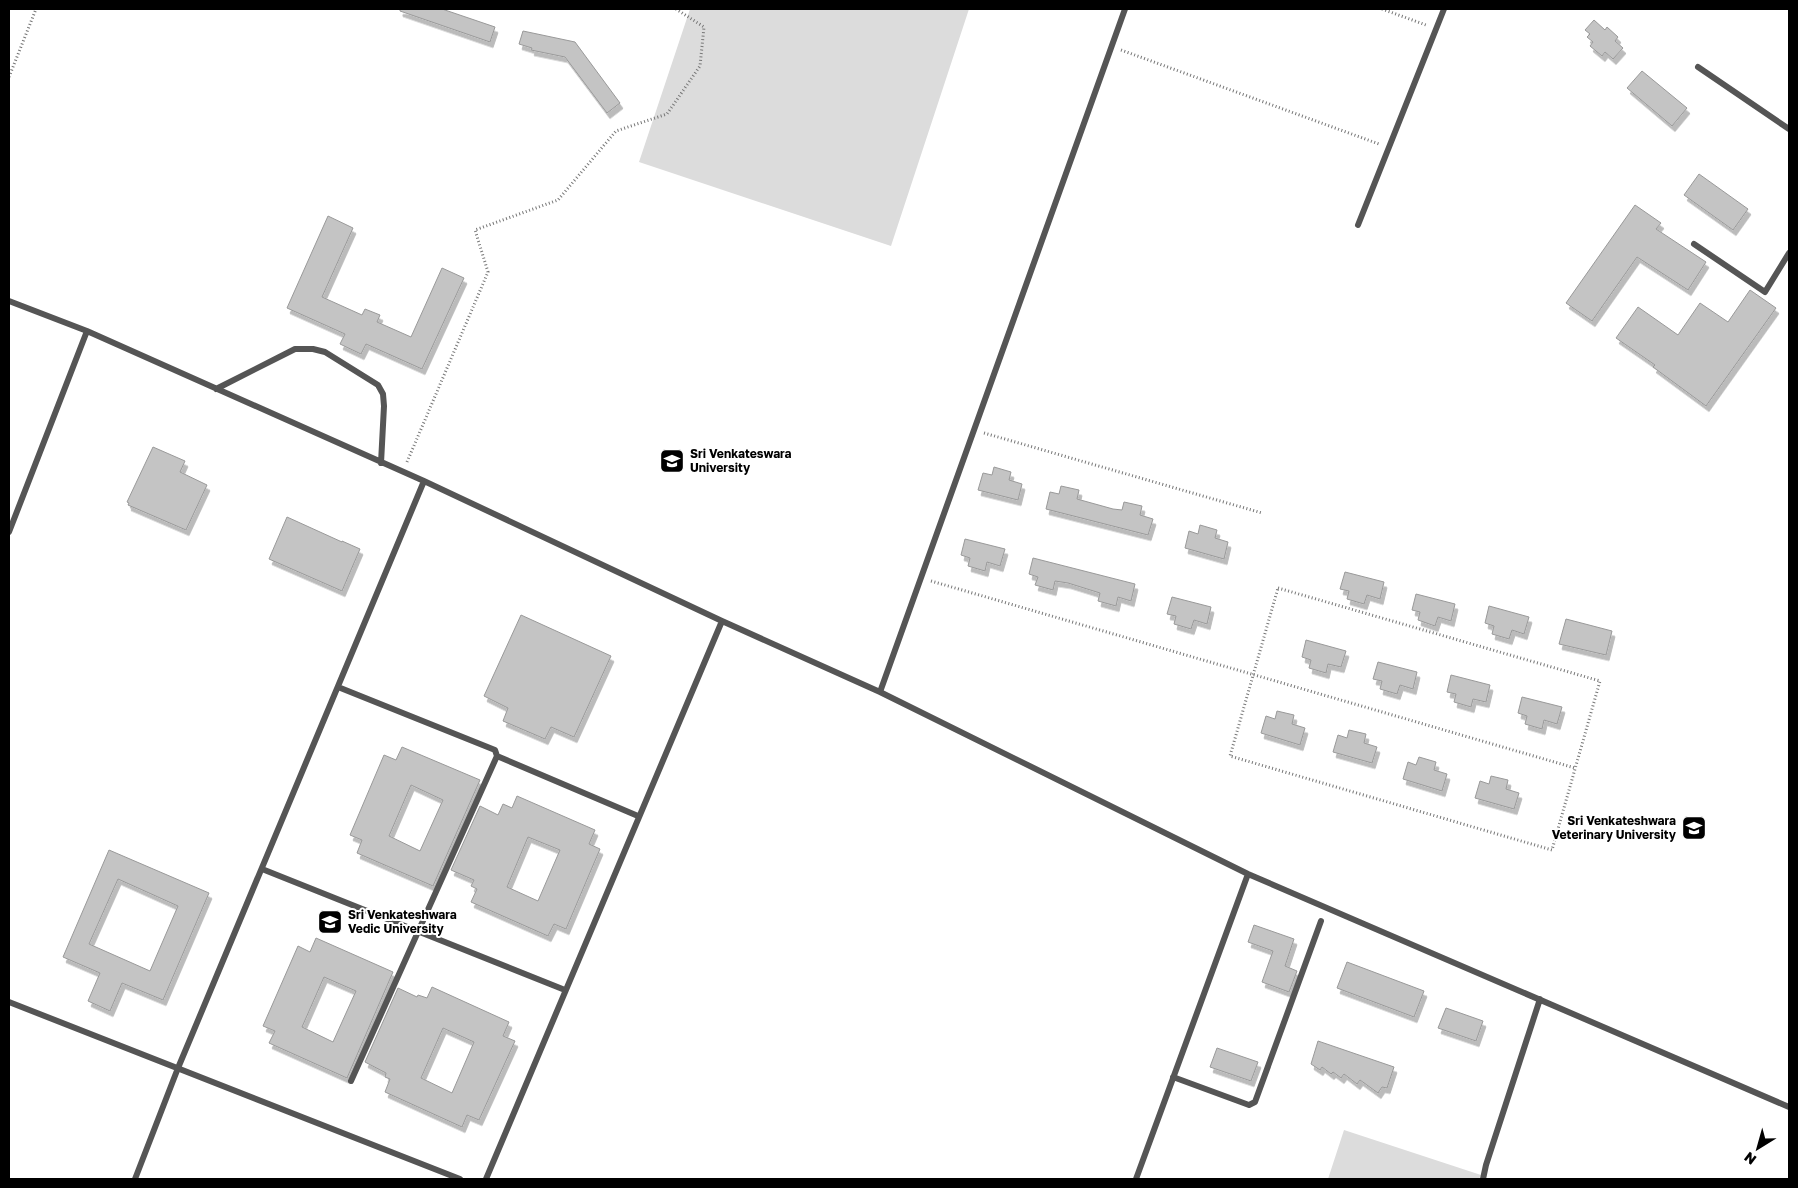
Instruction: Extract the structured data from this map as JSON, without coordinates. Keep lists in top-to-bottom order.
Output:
{
  "places": {
    "school or university": ["Sri Venkateswara University", "Sri Venkateshwara Veterinary University", "Sri Venkateshwara Vedic University"]
  },
  "north": "bottom left"
}
